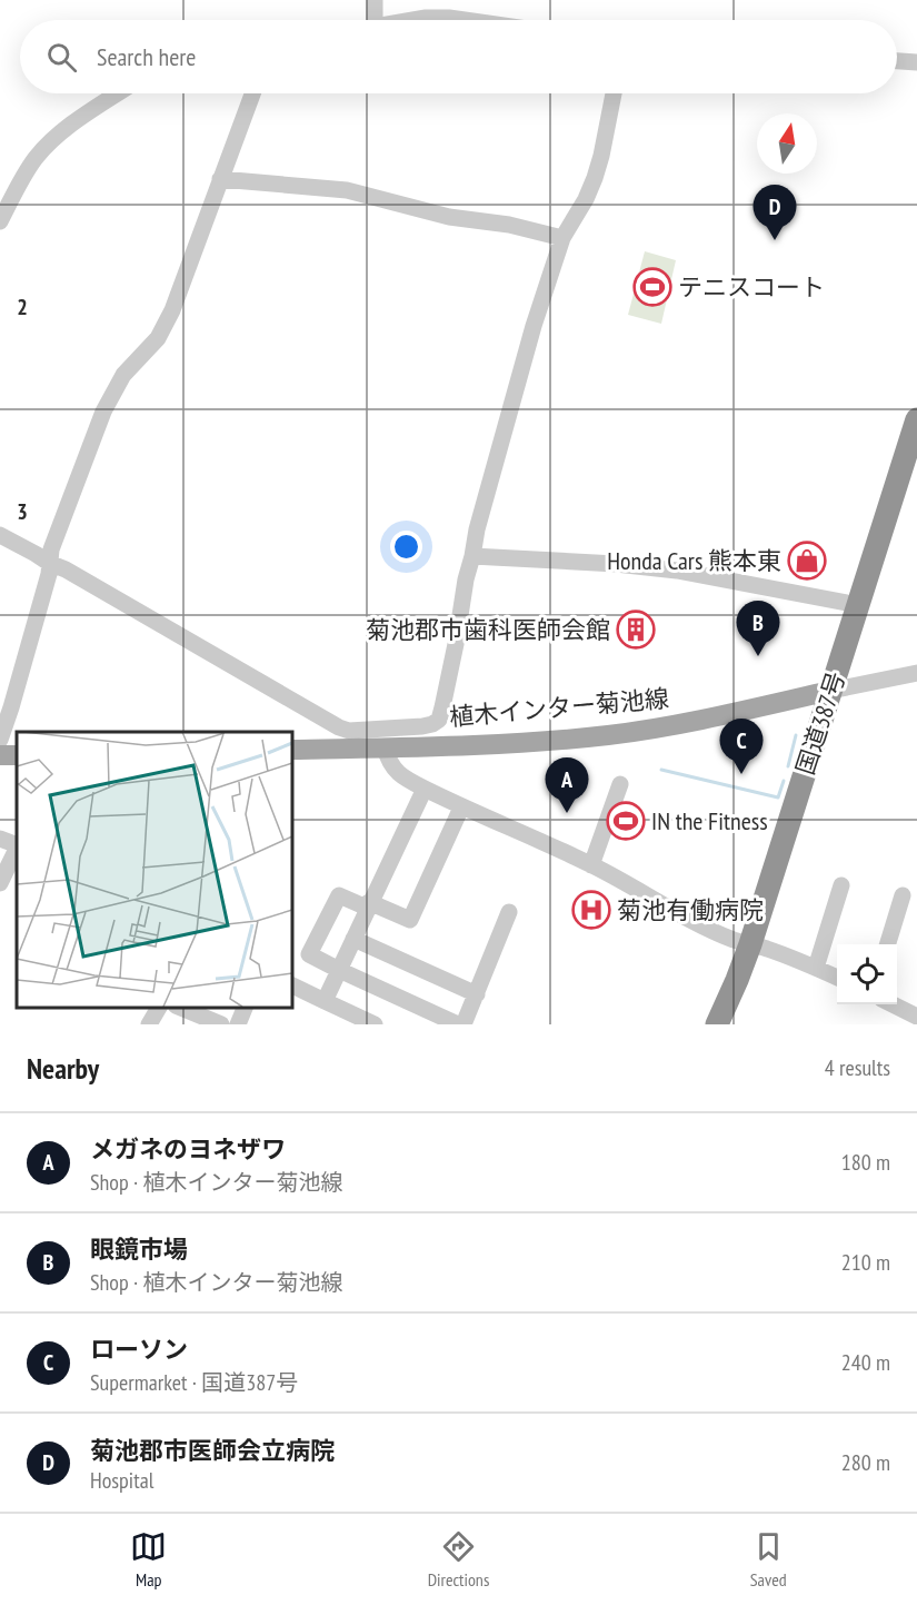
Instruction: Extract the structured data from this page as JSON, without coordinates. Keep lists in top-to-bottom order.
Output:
{
  "streets": {
    "highway": ["国道387号"],
    "main road": ["植木インター菊池線"]
  },
  "crossings": [
    ["植木インター菊池線", "国道387号"]
  ],
  "places": {
    "sports": ["テニスコート", "IN the Fitness"],
    "shop": ["Honda Cars 熊本東"],
    "building": ["菊池郡市歯科医師会館"],
    "hospital": ["菊池有働病院"]
  },
  "north": "top",
  "page": {
    "search": "Search here",
    "pins": [
      "D",
      "B",
      "C",
      "A"
    ],
    "heading": ["Nearby", "4 results"],
    "list": [
      {
        "mark": "A",
        "name": "メガネのヨネザワ",
        "note": "Shop · 植木インター菊池線",
        "value": "180 m"
      },
      {
        "mark": "B",
        "name": "眼鏡市場",
        "note": "Shop · 植木インター菊池線",
        "value": "210 m"
      },
      {
        "mark": "C",
        "name": "ローソン",
        "note": "Supermarket · 国道387号",
        "value": "240 m"
      },
      {
        "mark": "D",
        "name": "菊池郡市医師会立病院",
        "note": "Hospital",
        "value": "280 m"
      }
    ],
    "nav": ["Map", "Directions", "Saved"]
  },
  "grid": {
    "rows": ["2", "3"]
  }
}
